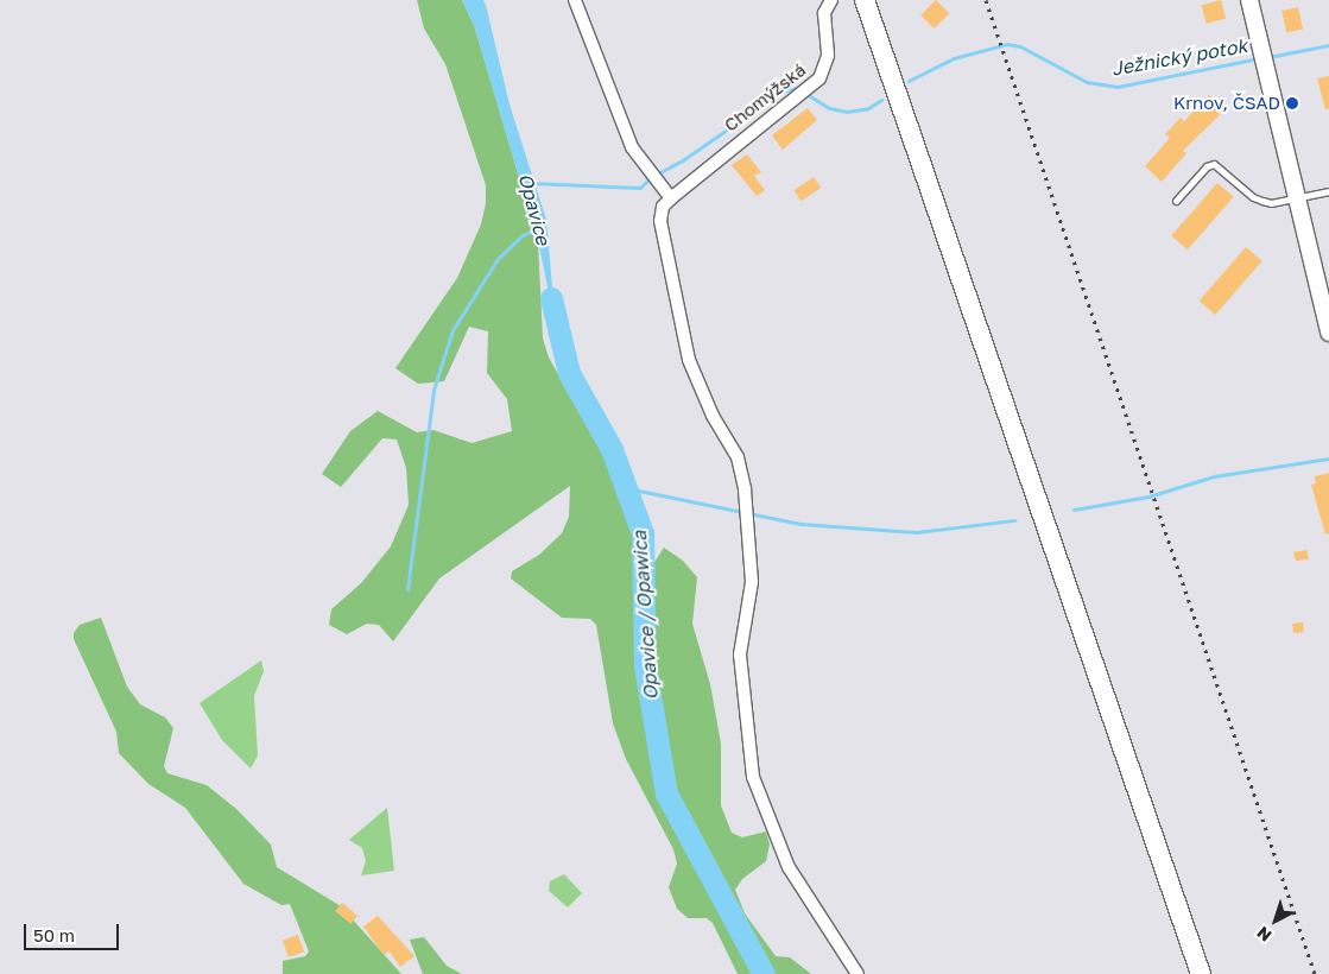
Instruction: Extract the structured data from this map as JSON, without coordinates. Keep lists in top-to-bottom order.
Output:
{
  "streets": {
    "street": ["Chomýžská"]
  },
  "water": ["Ježnický potok", "Opavice", "Opavice / Opawica"],
  "places": ["Krnov, ČSAD"],
  "scale_bar": "50 m",
  "north": "bottom left"
}
